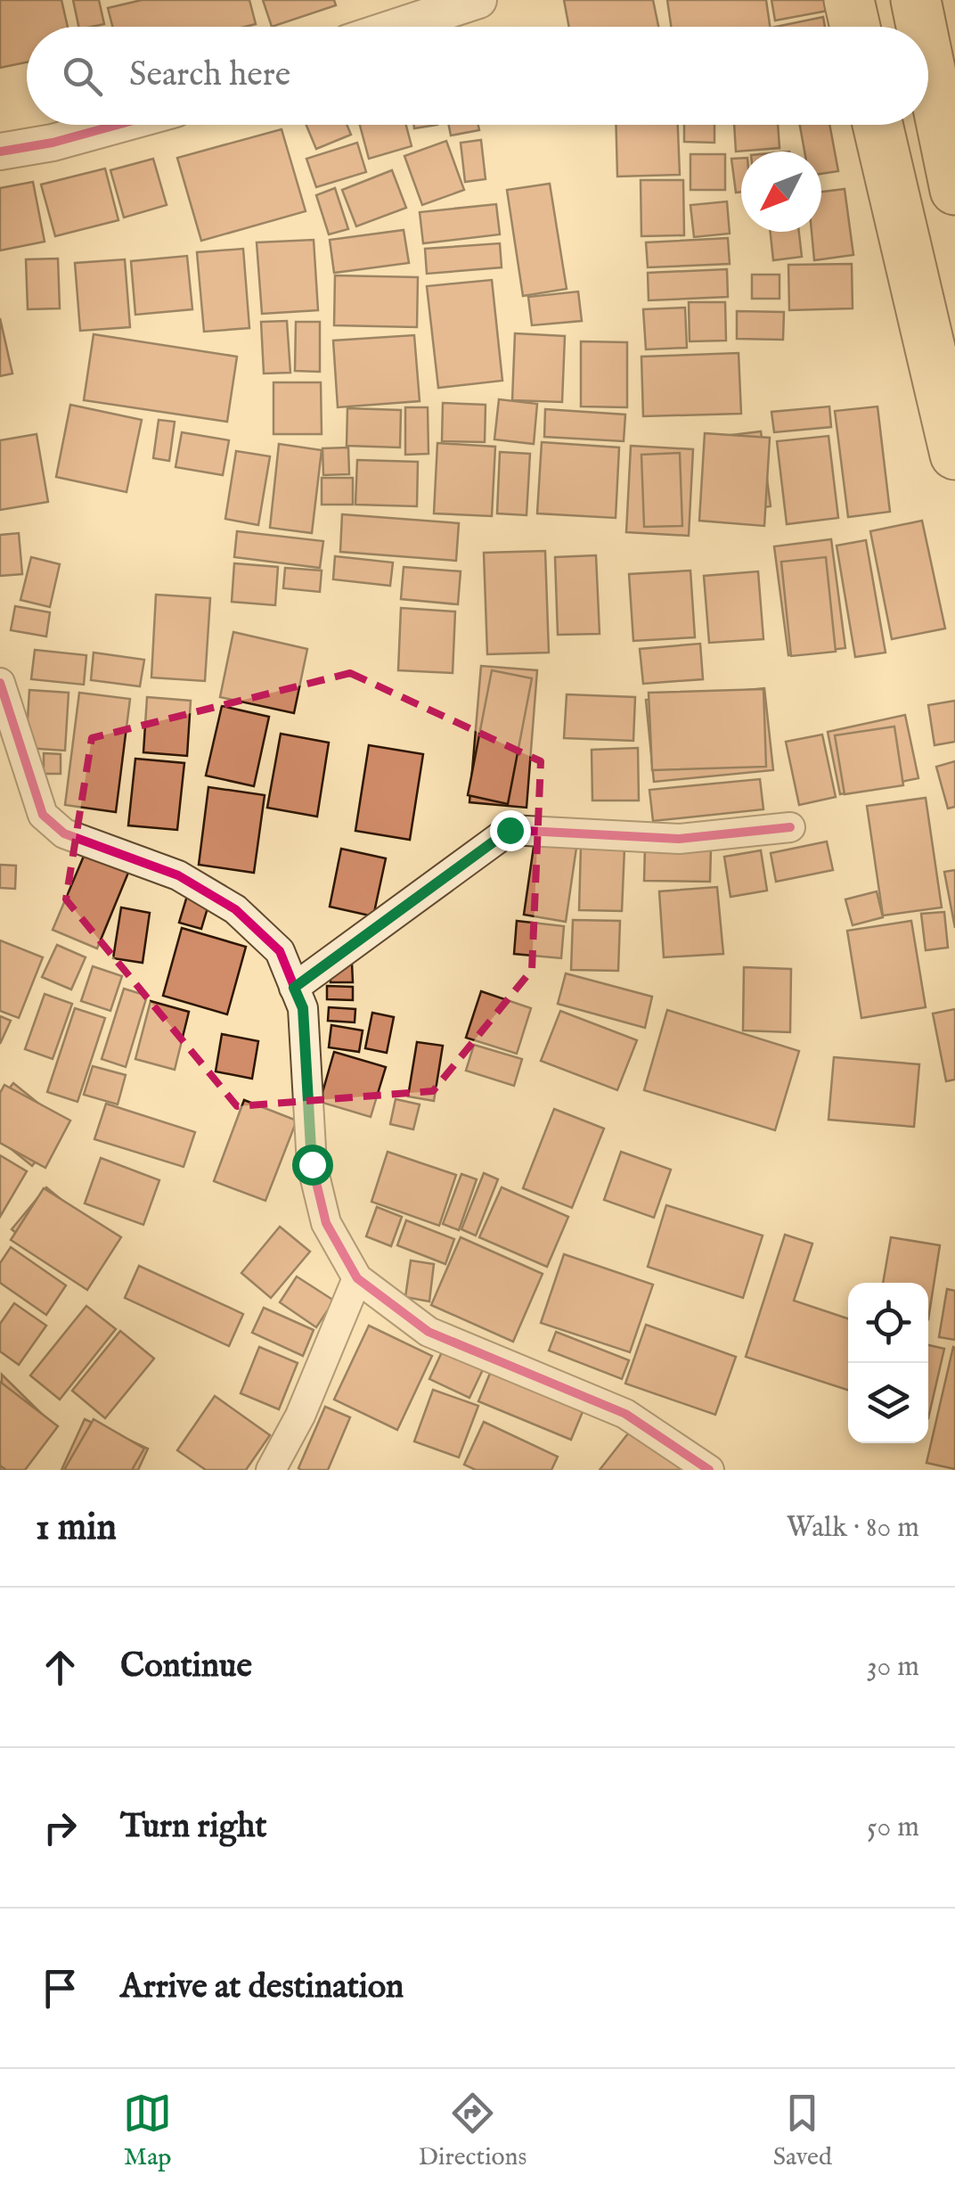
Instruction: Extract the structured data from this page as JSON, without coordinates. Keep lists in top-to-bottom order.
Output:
{
  "north": "bottom left",
  "page": {
    "search": "Search here",
    "heading": ["1 min", "Walk · 80 m"],
    "list": [
      ["Continue", "30 m"],
      ["Turn right", "50 m"],
      "Arrive at destination"
    ],
    "nav": ["Map", "Directions", "Saved"]
  }
}
